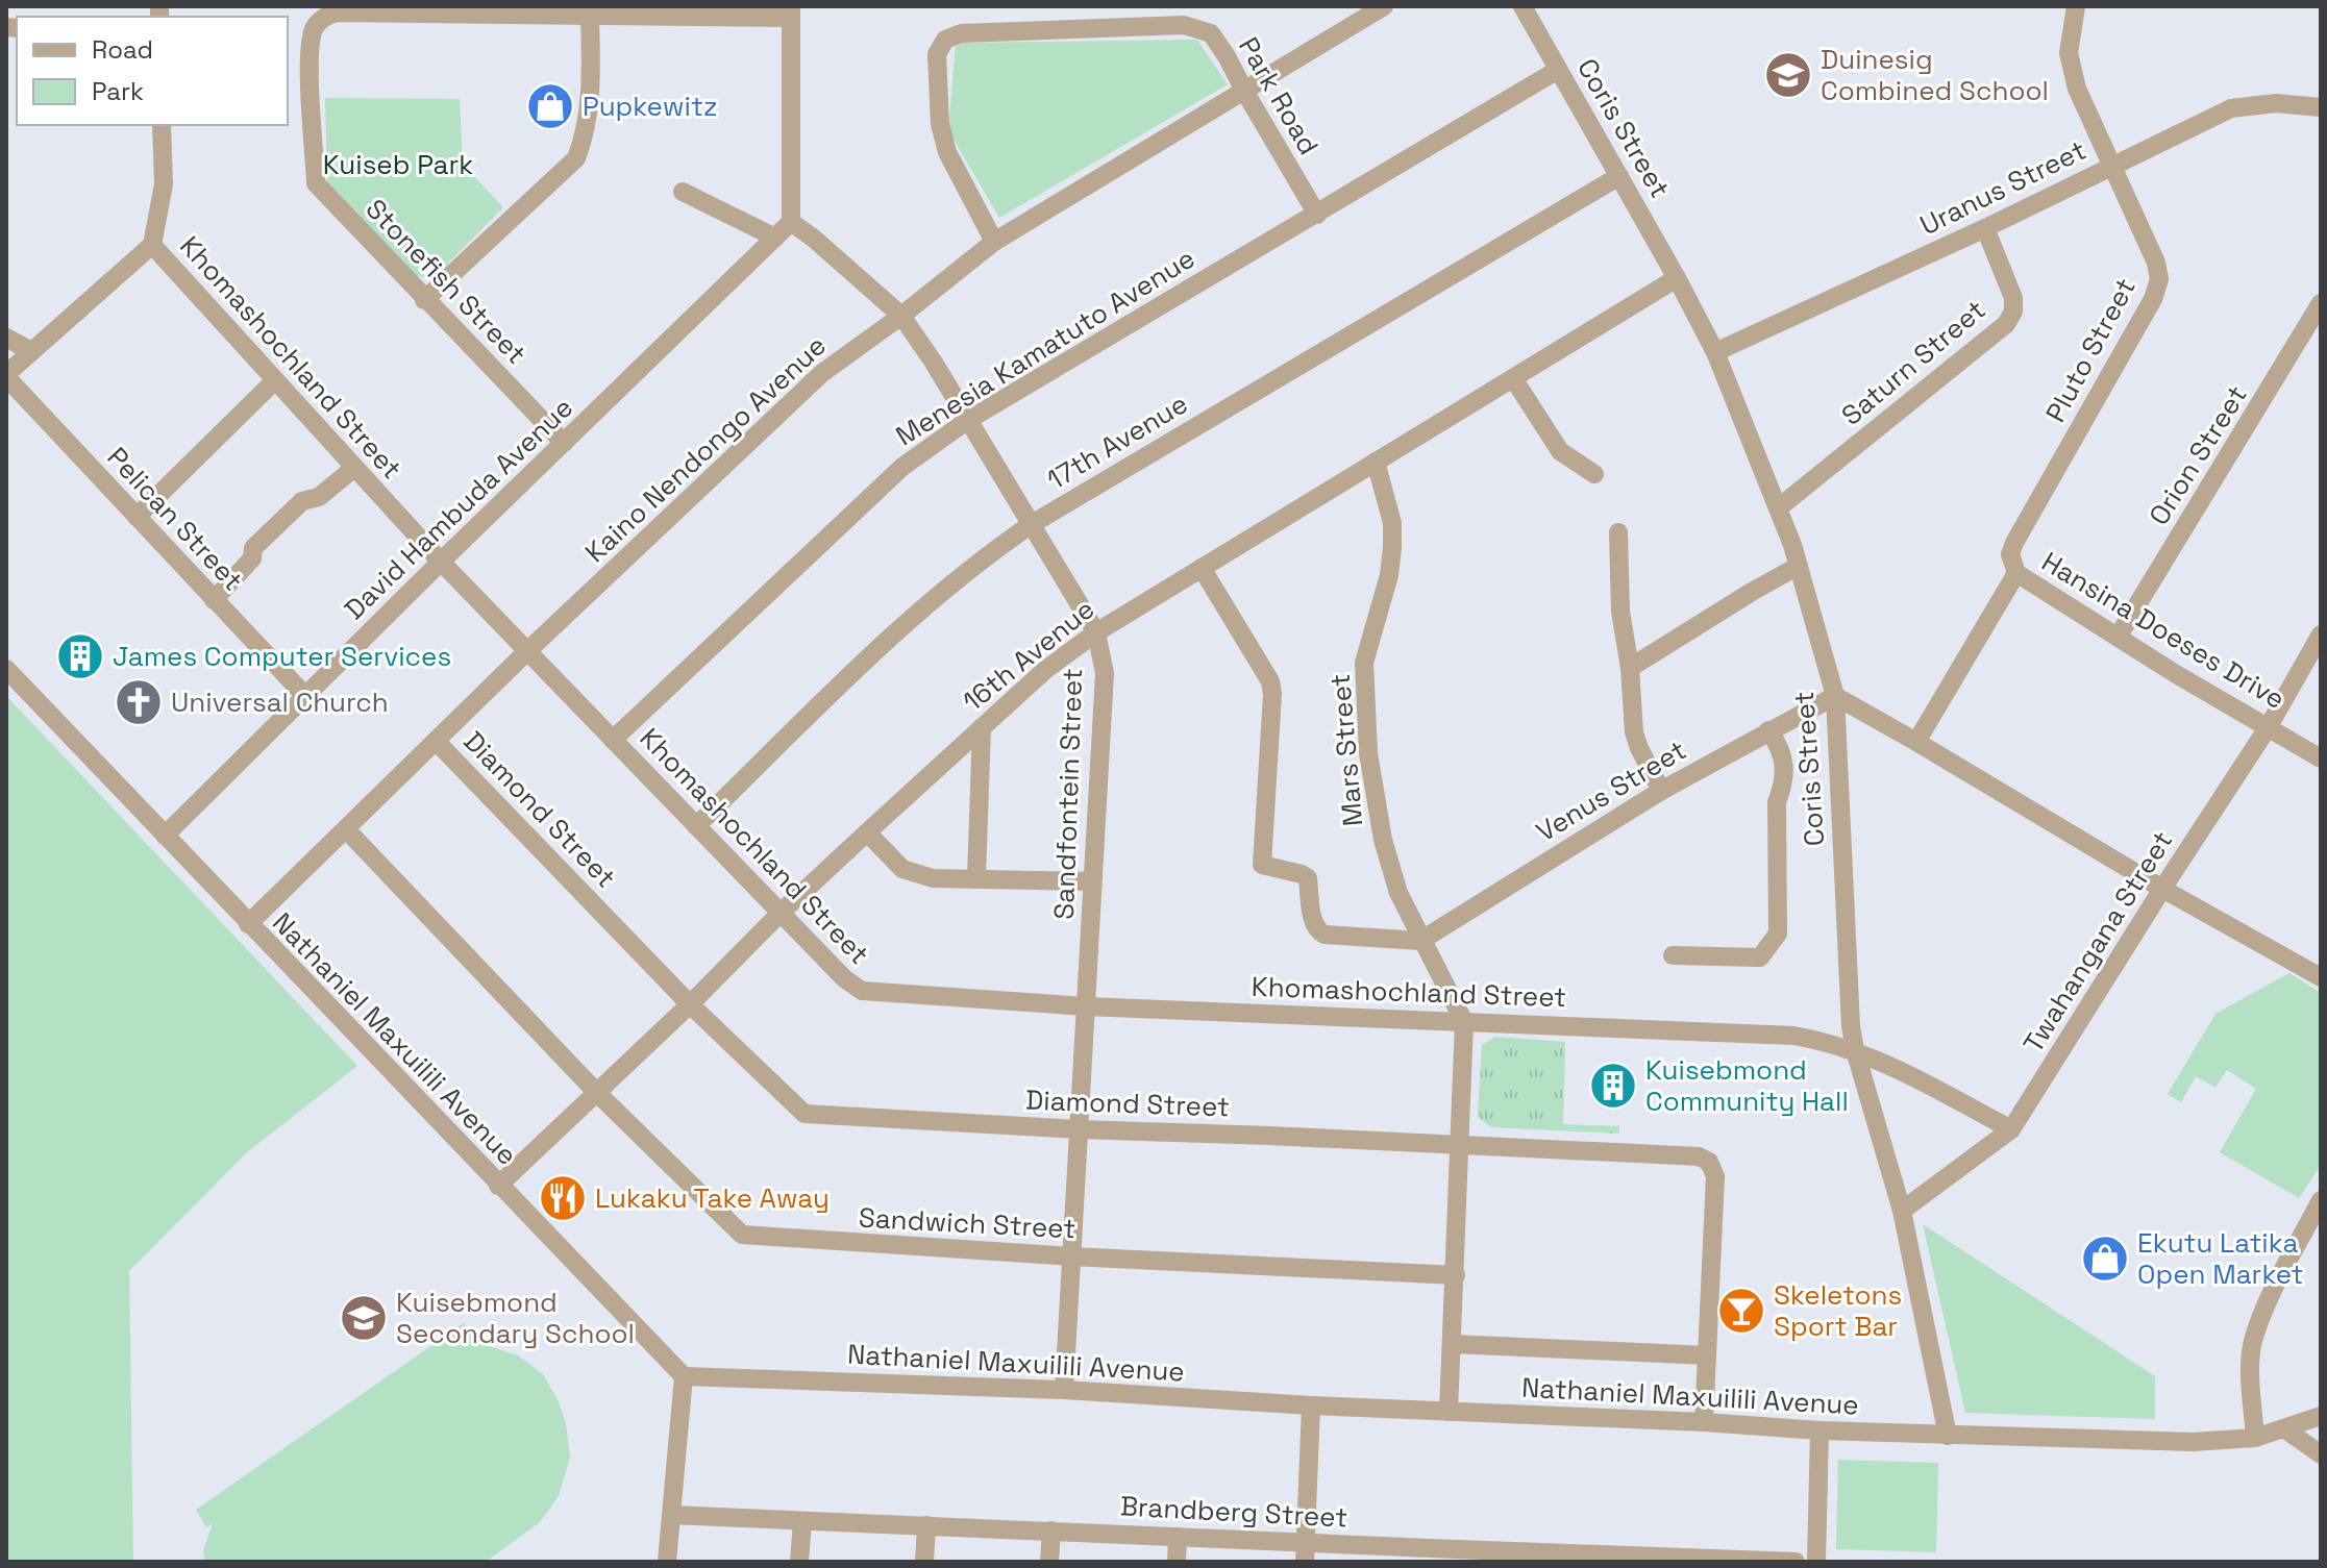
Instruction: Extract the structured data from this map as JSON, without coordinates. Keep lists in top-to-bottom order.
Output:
{
  "streets": {
    "street": [
      "Park Road",
      "Coris Street",
      "Uranus Street",
      "Stonefish Street",
      "Menesia Kamatuto Avenue",
      "Pluto Street",
      "Khomashochland Street",
      "Saturn Street",
      "17th Avenue",
      "Kaino Nendongo Avenue",
      "Orion Street",
      "David Hambuda Avenue",
      "Pelican Street",
      "Hansina Doeses Drive",
      "16th Avenue",
      "Mars Street",
      "Venus Street",
      "Sandfontein Street",
      "Diamond Street",
      "Twahangana Street",
      "Nathaniel Maxuilili Avenue",
      "Sandwich Street",
      "Brandberg Street"
    ]
  },
  "crossings": [
    ["Park Road", "Menesia Kamatuto Avenue"],
    ["Park Road", "Kaino Nendongo Avenue"],
    ["Coris Street", "Uranus Street"],
    ["Coris Street", "Menesia Kamatuto Avenue"],
    ["Coris Street", "Khomashochland Street"],
    ["Coris Street", "Saturn Street"],
    ["Coris Street", "17th Avenue"],
    ["Coris Street", "16th Avenue"],
    ["Coris Street", "Venus Street"],
    ["Coris Street", "Nathaniel Maxuilili Avenue"],
    ["Uranus Street", "Pluto Street"],
    ["Uranus Street", "Saturn Street"],
    ["Stonefish Street", "David Hambuda Avenue"],
    ["Menesia Kamatuto Avenue", "Khomashochland Street"],
    ["Menesia Kamatuto Avenue", "Sandfontein Street"],
    ["Pluto Street", "Hansina Doeses Drive"],
    ["Khomashochland Street", "17th Avenue"],
    ["Khomashochland Street", "Kaino Nendongo Avenue"],
    ["Khomashochland Street", "David Hambuda Avenue"],
    ["Khomashochland Street", "16th Avenue"],
    ["Khomashochland Street", "Mars Street"],
    ["Khomashochland Street", "Sandfontein Street"],
    ["17th Avenue", "Sandfontein Street"],
    ["Kaino Nendongo Avenue", "Sandfontein Street"],
    ["Kaino Nendongo Avenue", "Diamond Street"],
    ["Kaino Nendongo Avenue", "Nathaniel Maxuilili Avenue"],
    ["Kaino Nendongo Avenue", "Sandwich Street"],
    ["Orion Street", "Hansina Doeses Drive"],
    ["David Hambuda Avenue", "Pelican Street"],
    ["David Hambuda Avenue", "Sandfontein Street"],
    ["David Hambuda Avenue", "Nathaniel Maxuilili Avenue"],
    ["Hansina Doeses Drive", "Twahangana Street"],
    ["16th Avenue", "Mars Street"],
    ["16th Avenue", "Sandfontein Street"],
    ["16th Avenue", "Diamond Street"],
    ["16th Avenue", "Nathaniel Maxuilili Avenue"],
    ["16th Avenue", "Sandwich Street"],
    ["Mars Street", "Venus Street"],
    ["Sandfontein Street", "Diamond Street"],
    ["Sandfontein Street", "Nathaniel Maxuilili Avenue"],
    ["Sandfontein Street", "Sandwich Street"],
    ["Diamond Street", "Nathaniel Maxuilili Avenue"]
  ],
  "parks": ["Kuiseb Park"],
  "places": {
    "school or university": ["Duinesig Combined School", "Kuisebmond Secondary School"],
    "shop": ["Pupkewitz", "Ekutu Latika Open Market"],
    "building": ["James Computer Services", "Kuisebmond Community Hall"],
    "church": ["Universal Church"],
    "restaurant": ["Lukaku Take Away"],
    "bar": ["Skeletons Sport Bar"]
  },
  "legend": ["Road", "Park"]
}
